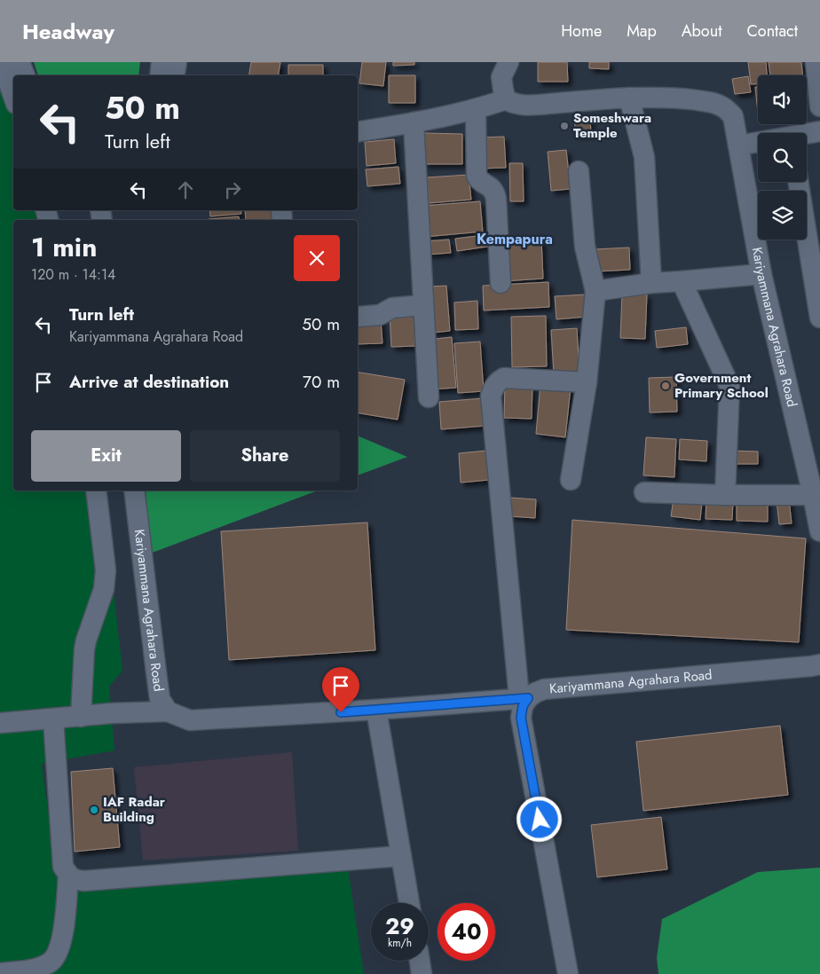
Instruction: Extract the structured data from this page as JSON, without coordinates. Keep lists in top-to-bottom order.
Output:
{
  "streets": {
    "street": ["Kariyammana Agrahara Road"]
  },
  "districts": ["Kempapura"],
  "places": ["Someshwara Temple", "Government Primary School", "IAF Radar Building"],
  "page": {
    "header": "Headway",
    "nav": [
      "Home",
      "Map",
      "About",
      "Contact"
    ],
    "turn": ["50 m", "Turn left"],
    "heading": ["1 min", "120 m · 14:14"],
    "list": [
      {
        "name": "Turn left",
        "note": "Kariyammana Agrahara Road",
        "value": "50 m"
      },
      {
        "name": "Arrive at destination",
        "value": "70 m"
      }
    ],
    "buttons": ["Exit", "Share"],
    "speed": "29 km/h",
    "limit": "40"
  }
}
